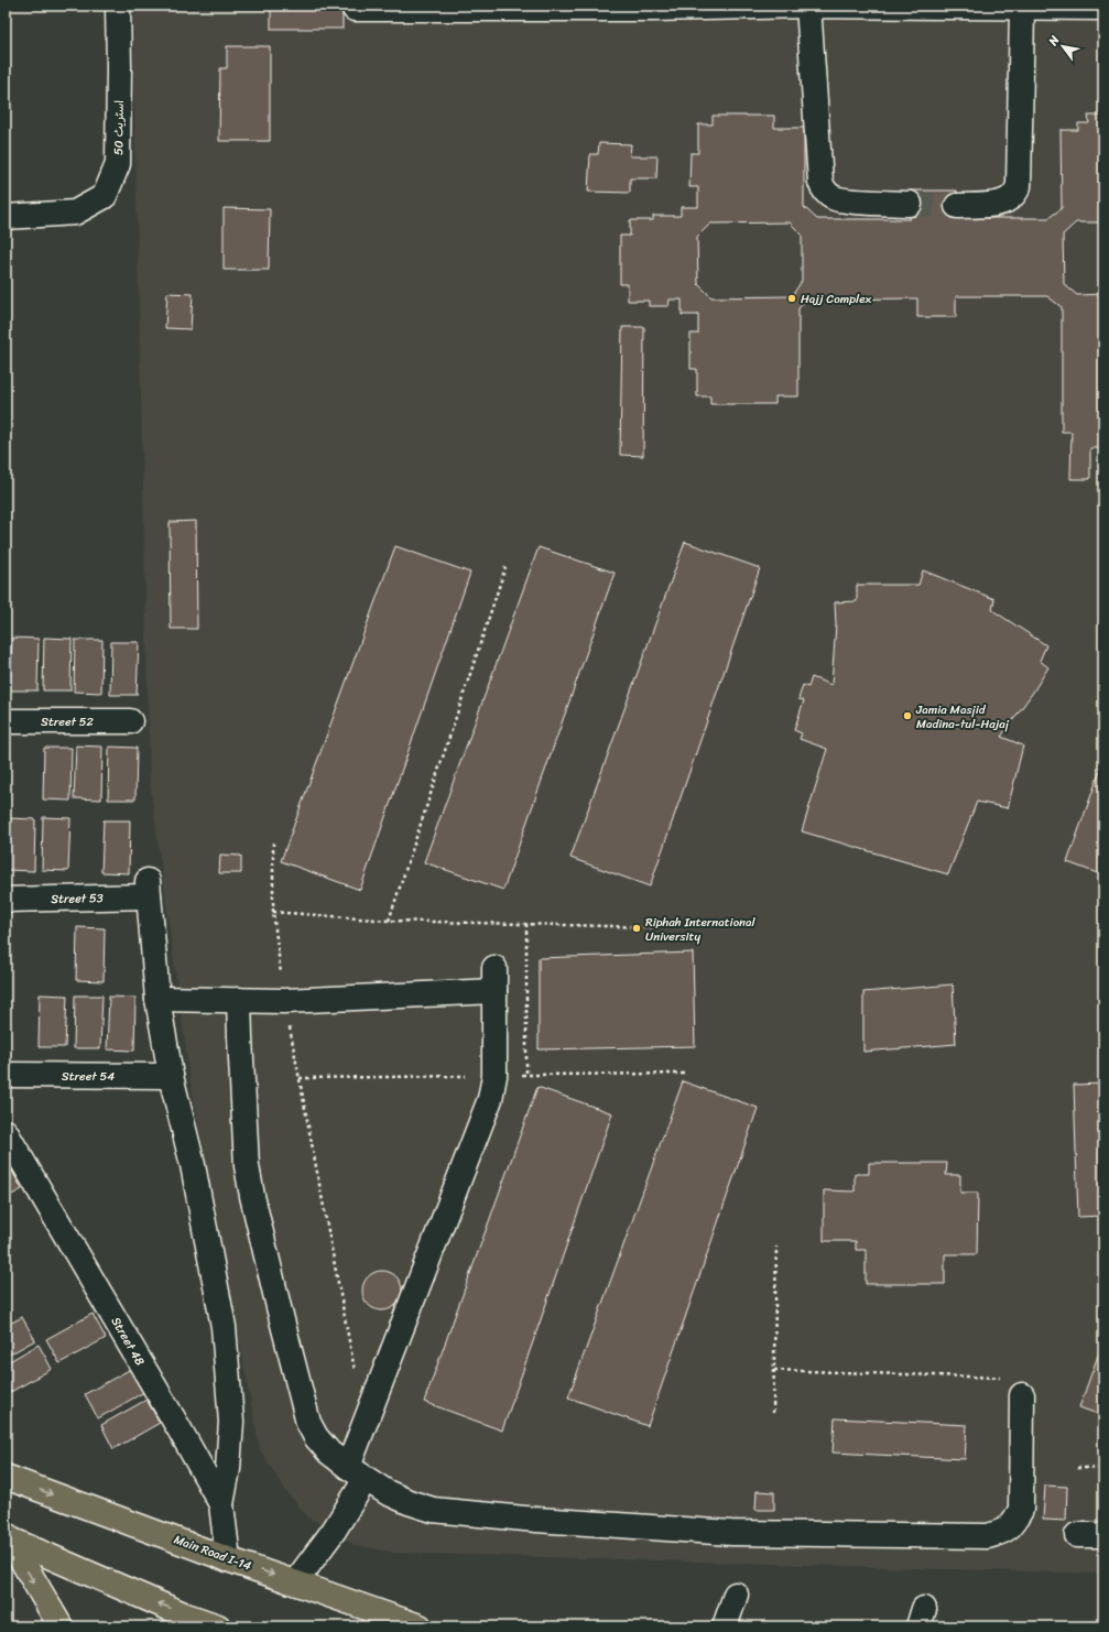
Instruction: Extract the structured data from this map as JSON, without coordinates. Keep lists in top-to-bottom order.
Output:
{
  "streets": {
    "main road": ["Main Road I-14"],
    "street": [
      "اسٹریٹ 50",
      "Street 52",
      "Street 53",
      "Street 54",
      "Street 48"
    ]
  },
  "crossings": [
    ["Street 48", "Main Road I-14"]
  ],
  "places": ["Hajj Complex", "Jamia Masjid Madina-tul-Hajaj", "Riphah International University"],
  "north": "top left"
}
